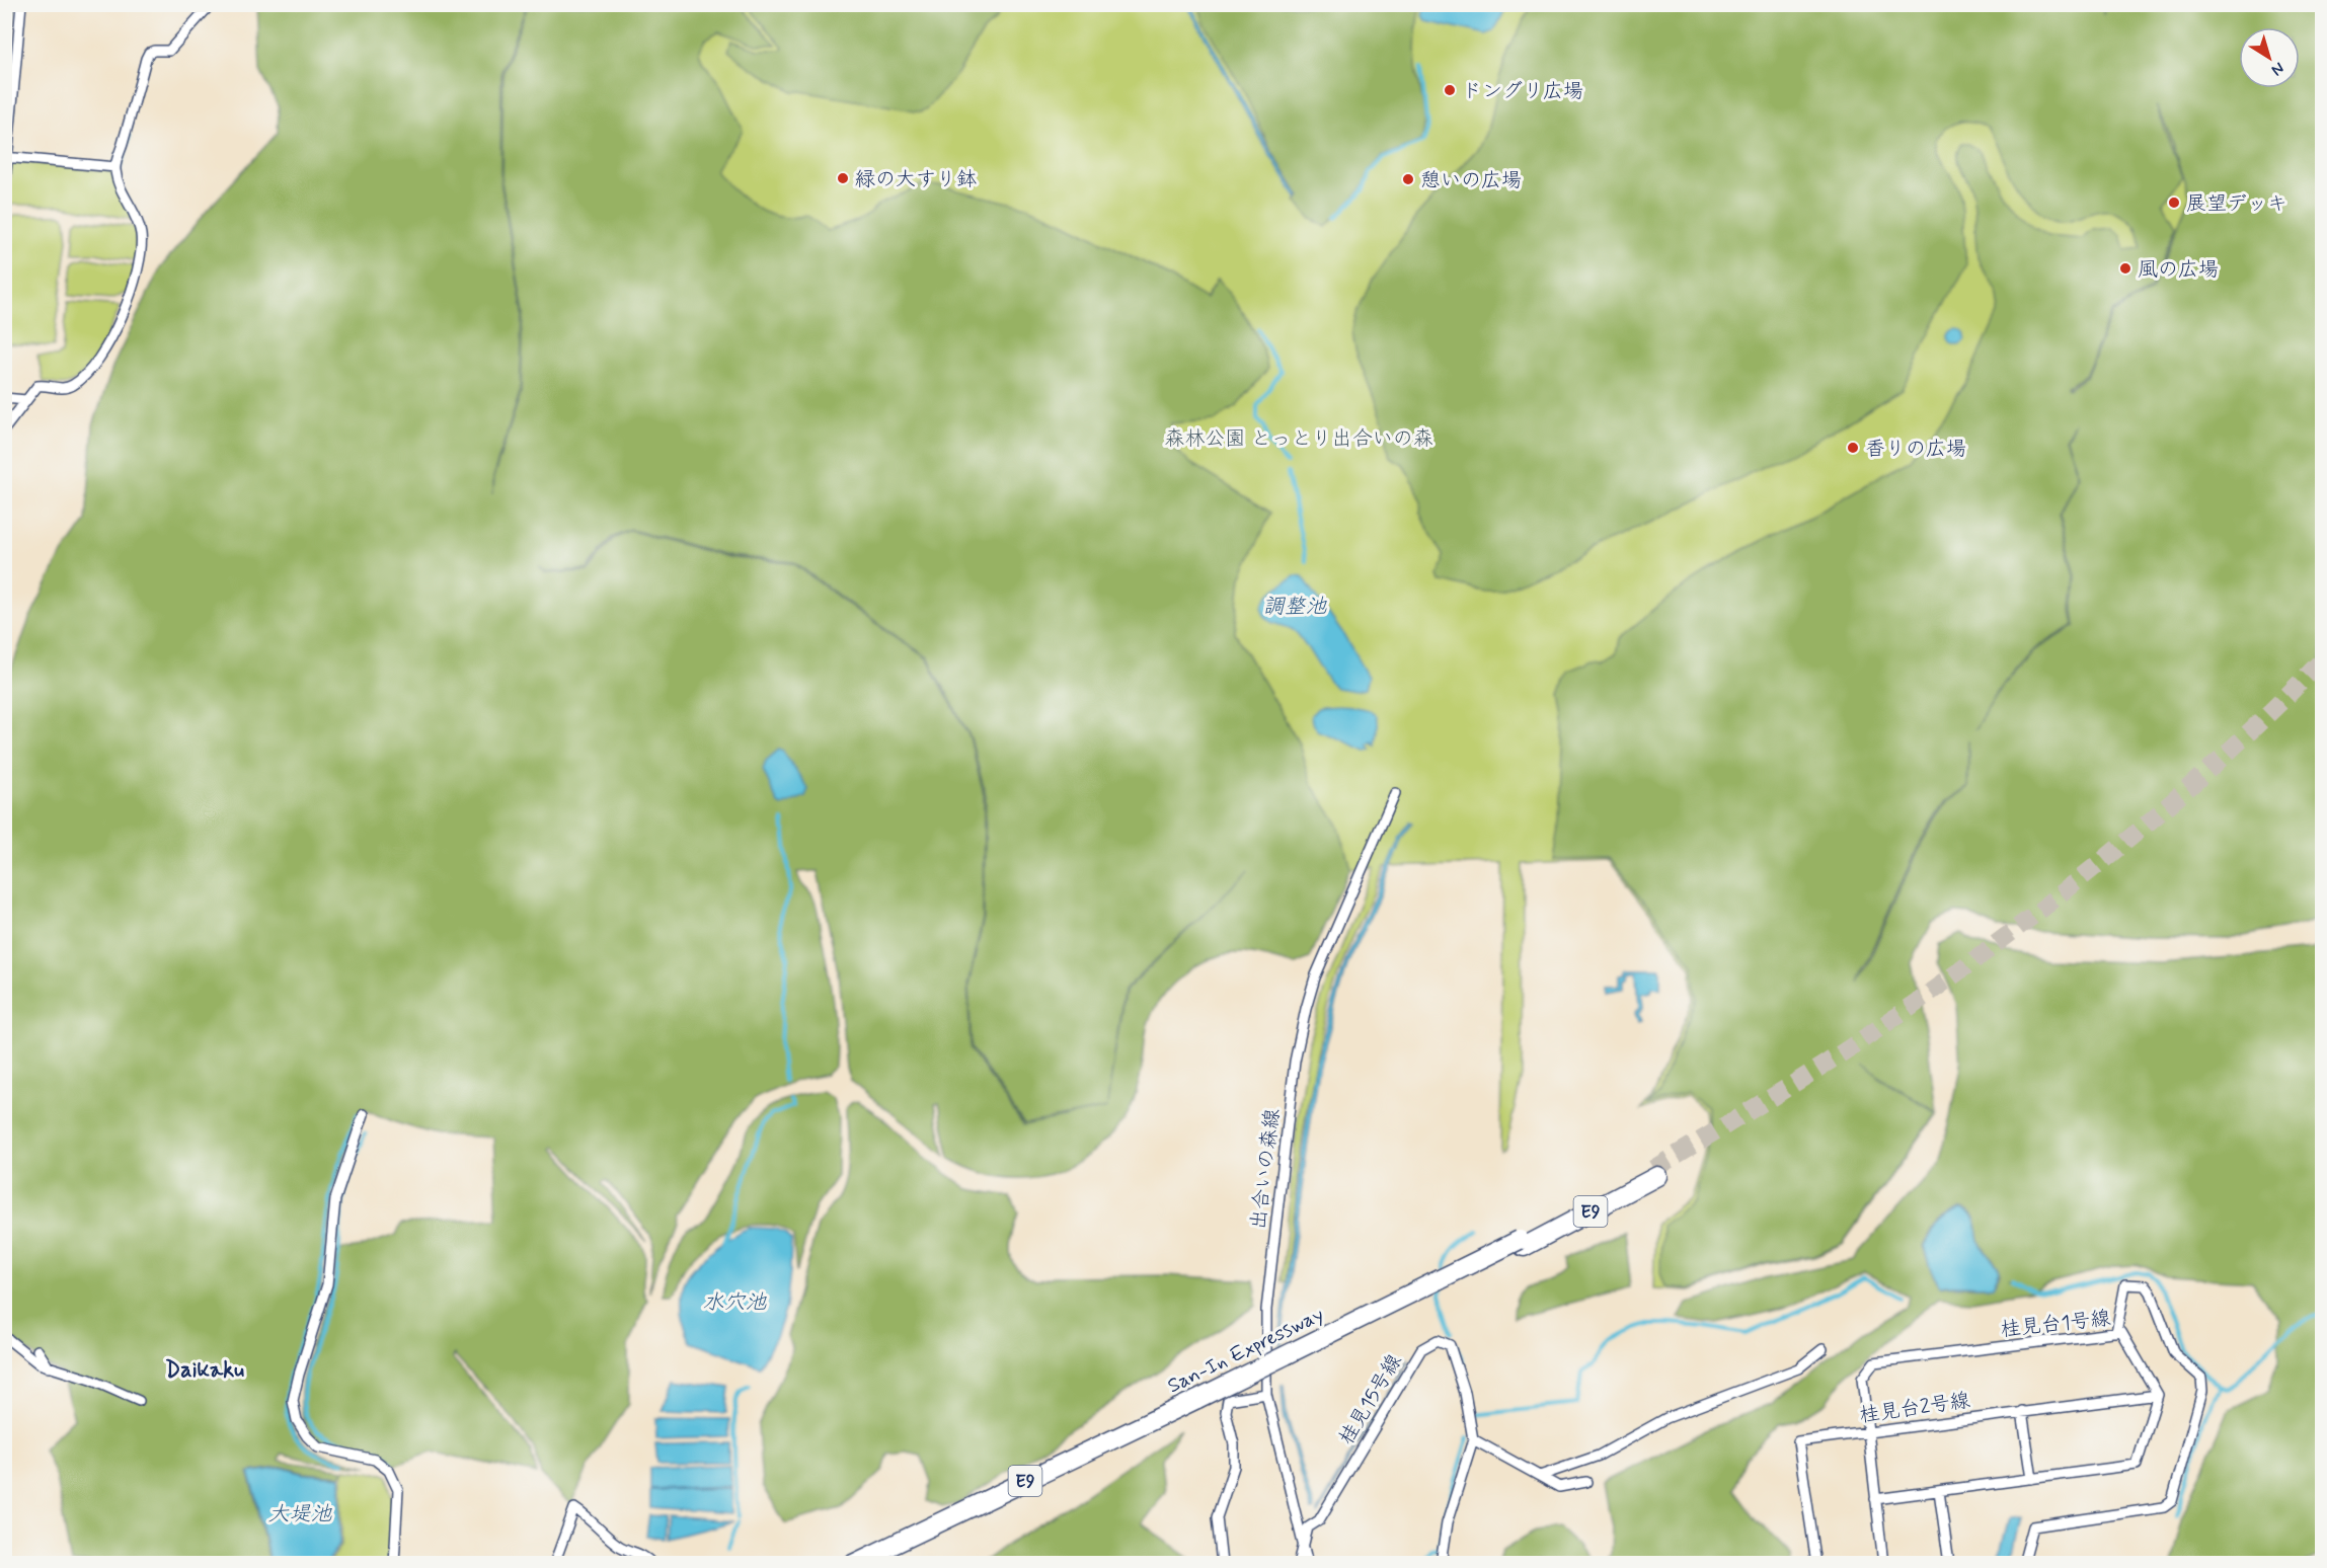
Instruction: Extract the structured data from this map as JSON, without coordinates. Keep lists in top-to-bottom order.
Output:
{
  "streets": {
    "highway": ["E9", "San-In Expressway"],
    "street": [
      "出合いの森線",
      "桂見台1号線",
      "桂見15号線",
      "桂見台2号線"
    ]
  },
  "crossings": [
    ["出合いの森線", "桂見15号線"],
    ["桂見台1号線", "桂見台2号線"]
  ],
  "districts": ["Daikaku"],
  "water": ["調整池", "水穴池", "大堤池"],
  "parks": ["森林公園 とっとり出合いの森"],
  "places": [
    "ドングリ広場",
    "緑の大すり鉢",
    "憩いの広場",
    "展望デッキ",
    "風の広場",
    "香りの広場"
  ],
  "north": "bottom right"
}
